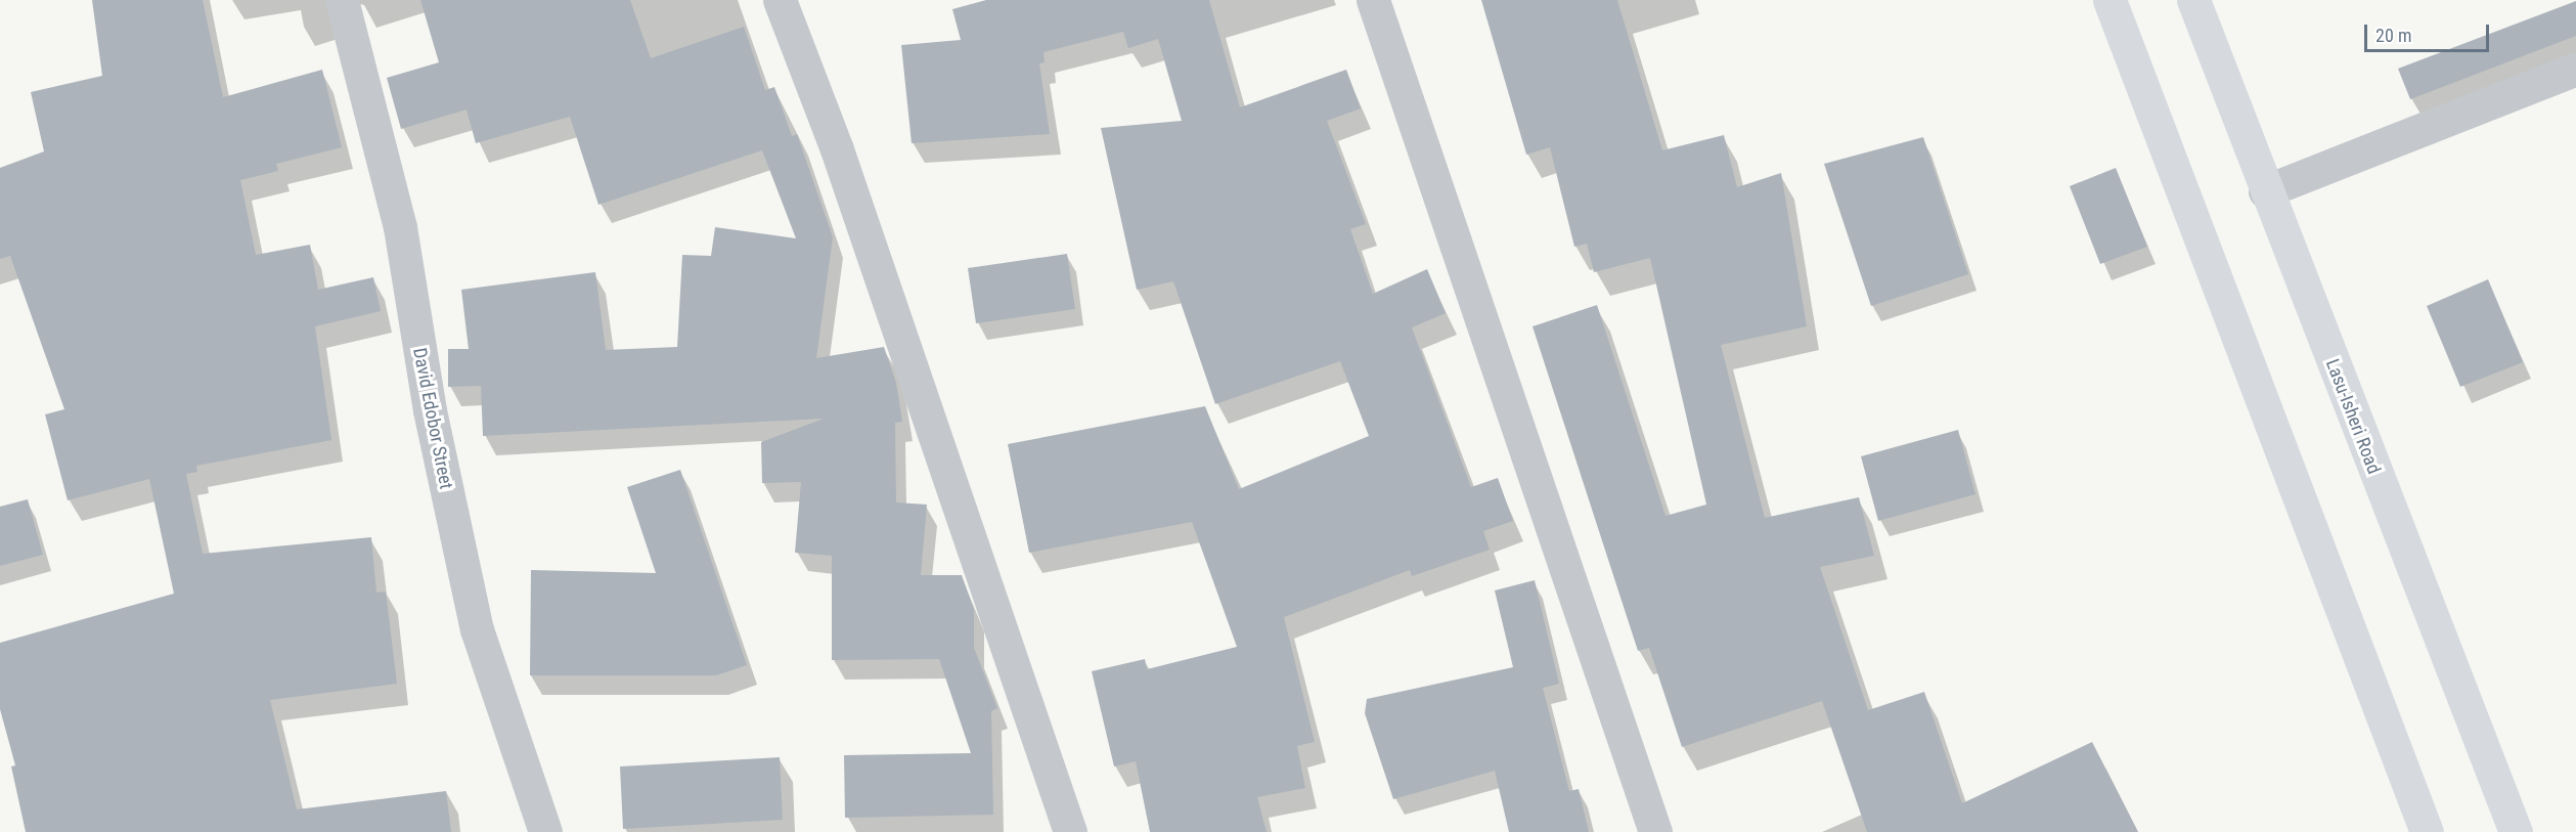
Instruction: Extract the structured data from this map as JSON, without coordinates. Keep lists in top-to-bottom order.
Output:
{
  "streets": {
    "main road": ["Lasu-Isheri Road"],
    "street": ["David Edobor Street"]
  },
  "scale_bar": "20 m"
}
